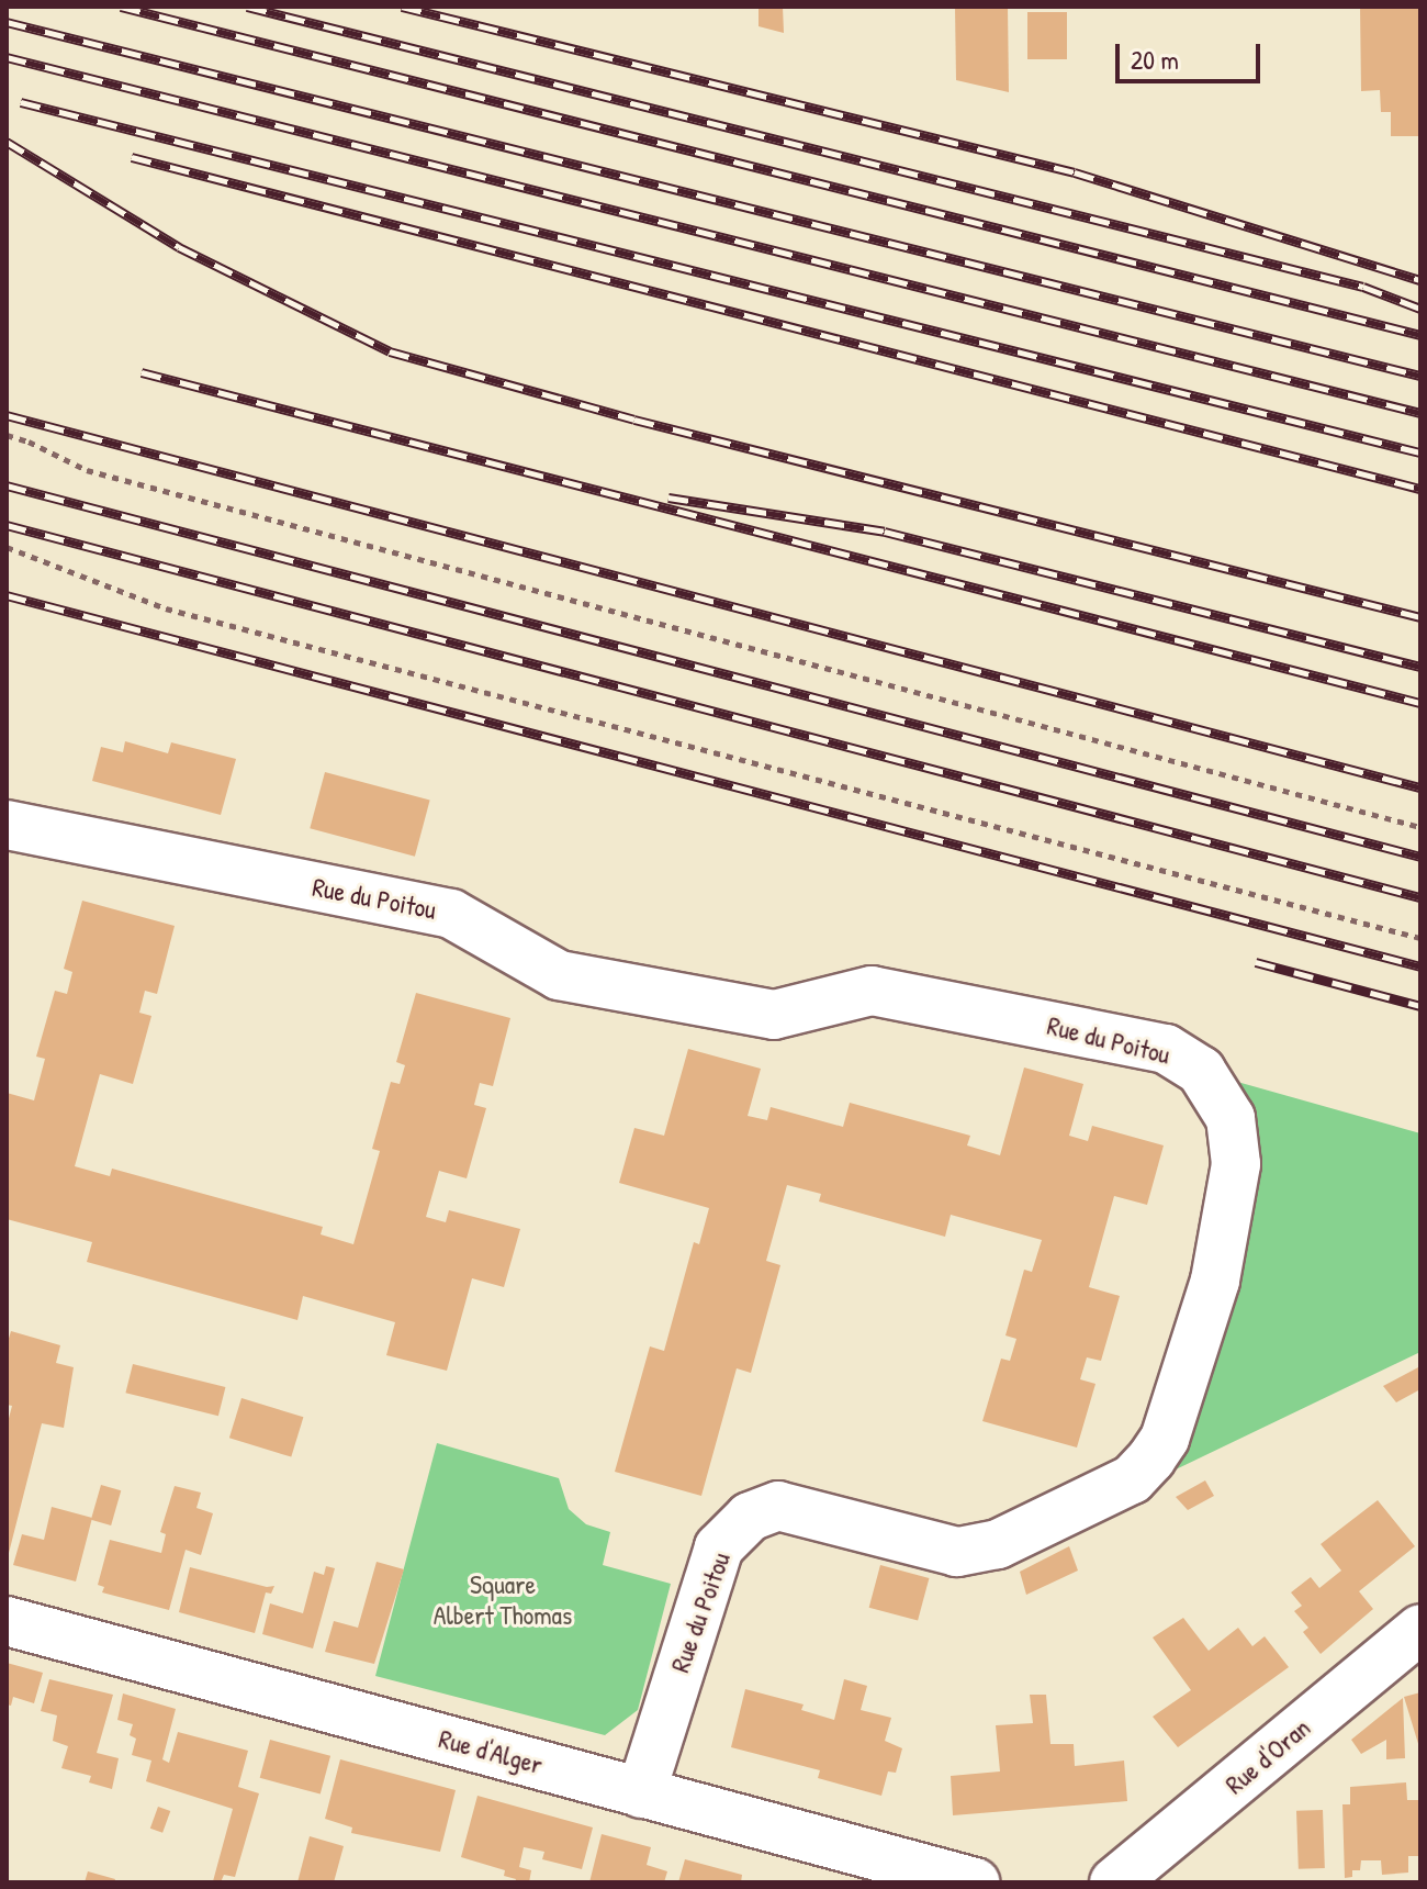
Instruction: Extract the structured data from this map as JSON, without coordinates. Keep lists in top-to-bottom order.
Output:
{
  "streets": {
    "street": ["Rue du Poitou", "Rue d'Alger", "Rue d'Oran"]
  },
  "crossings": [
    ["Rue du Poitou", "Rue d'Alger"]
  ],
  "parks": ["Square Albert Thomas"],
  "scale_bar": "20 m"
}
